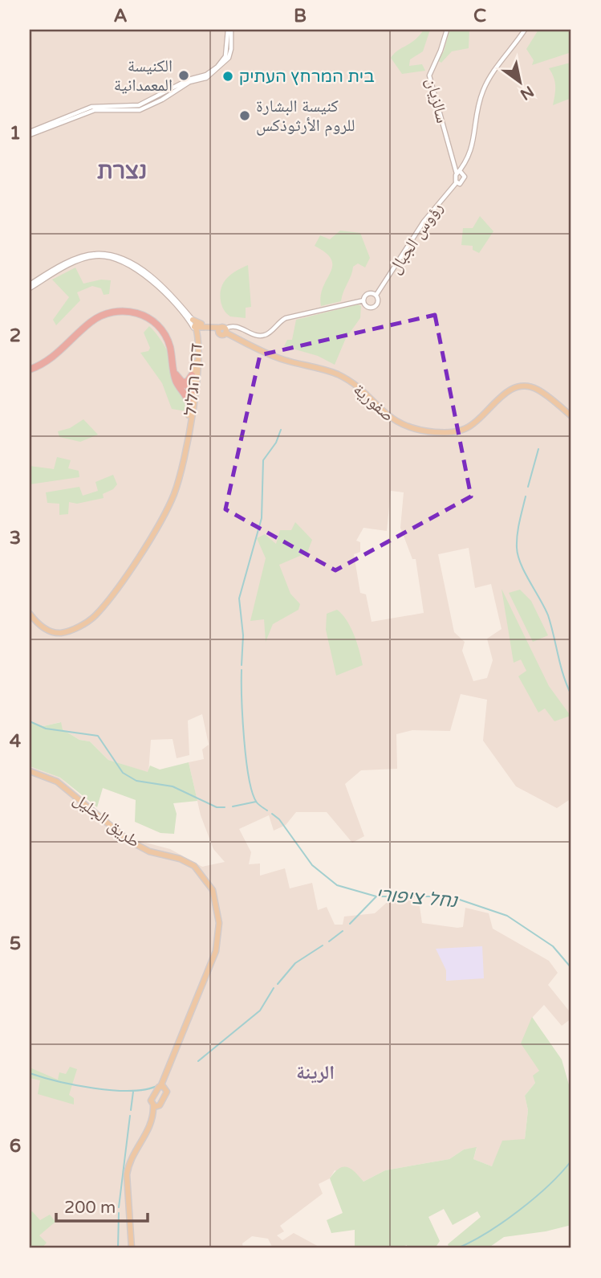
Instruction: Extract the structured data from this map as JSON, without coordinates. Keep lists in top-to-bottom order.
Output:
{
  "streets": {
    "main road": ["דרך הגליל", "صفورية", "طريق الجليل"],
    "street": ["سالزيان", "رؤوس الجبال"]
  },
  "crossings": [
    ["سالزيان", "رؤوس الجبال"],
    ["דרך הגליל", "صفورية"]
  ],
  "districts": ["נצרת", "الرينة"],
  "water": ["נחל ציפורי"],
  "places": ["الكنيسة المعمدانية", "בית המרחץ העתיק", "كنيسة البشارة للروم الأرثوذكس"],
  "scale_bar": "200 m",
  "north": "bottom right",
  "grid": {
    "columns": ["A", "B", "C"],
    "rows": [
      "1",
      "2",
      "3",
      "4",
      "5",
      "6"
    ]
  }
}
